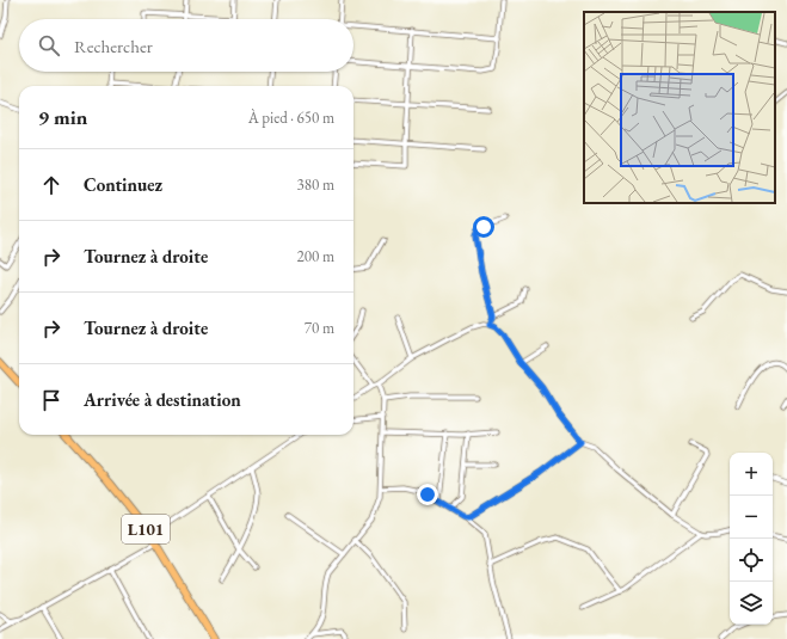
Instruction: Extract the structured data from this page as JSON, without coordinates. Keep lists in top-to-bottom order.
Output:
{
  "streets": {
    "main road": ["L101"]
  },
  "page": {
    "search": "Rechercher",
    "heading": ["9 min", "À pied · 650 m"],
    "list": [
      ["Continuez", "380 m"],
      ["Tournez à droite", "200 m"],
      ["Tournez à droite", "70 m"],
      "Arrivée à destination"
    ],
    "map_buttons": ["+", "−"]
  }
}
